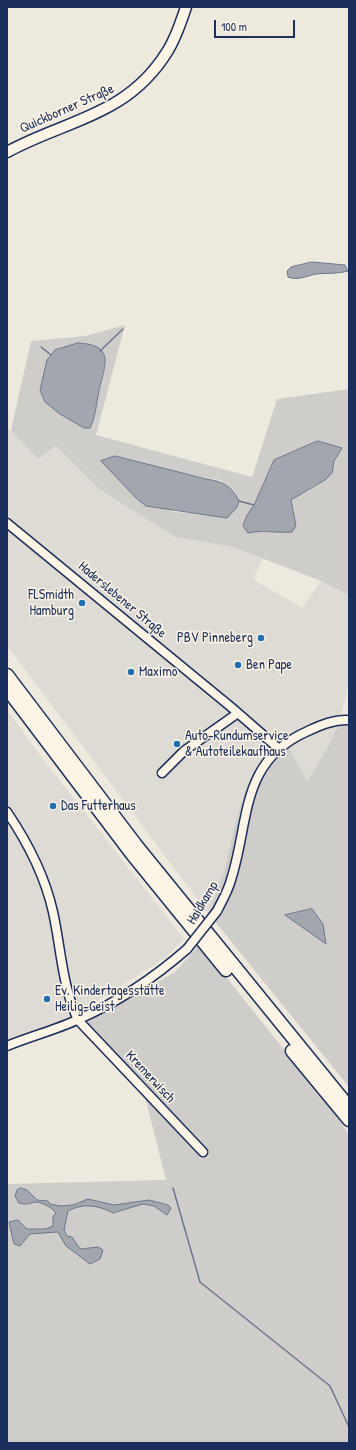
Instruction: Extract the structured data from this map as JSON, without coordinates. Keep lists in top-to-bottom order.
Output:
{
  "streets": {
    "main road": ["Quickborner Straße"],
    "street": ["Haderslebener Straße", "Haidkamp", "Kremerwisch"]
  },
  "crossings": [
    ["Haderslebener Straße", "Haidkamp"],
    ["Haidkamp", "Kremerwisch"]
  ],
  "places": [
    "FLSmidth Hamburg",
    "PBV Pinneberg",
    "Ben Pape",
    "Maximo",
    "Auto-Rundumservice & Autoteilekaufhaus",
    "Das Futterhaus",
    "Ev. Kindertagesstätte Heilig-Geist"
  ],
  "scale_bar": "100 m"
}
